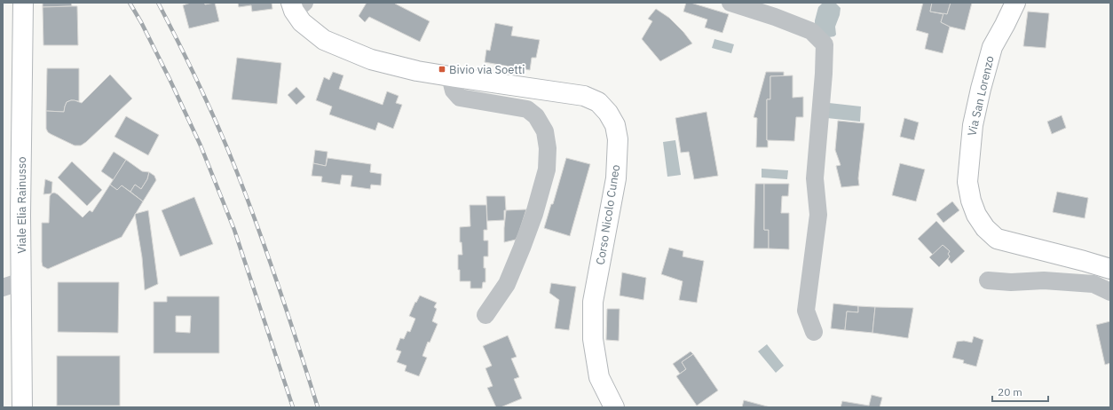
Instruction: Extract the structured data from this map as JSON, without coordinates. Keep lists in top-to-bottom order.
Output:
{
  "streets": {
    "main road": ["Via San Lorenzo", "Viale Elia Rainusso", "Corso Nicolo Cuneo"]
  },
  "places": {
    "transit": ["Bivio via Soetti"]
  },
  "scale_bar": "20 m"
}
